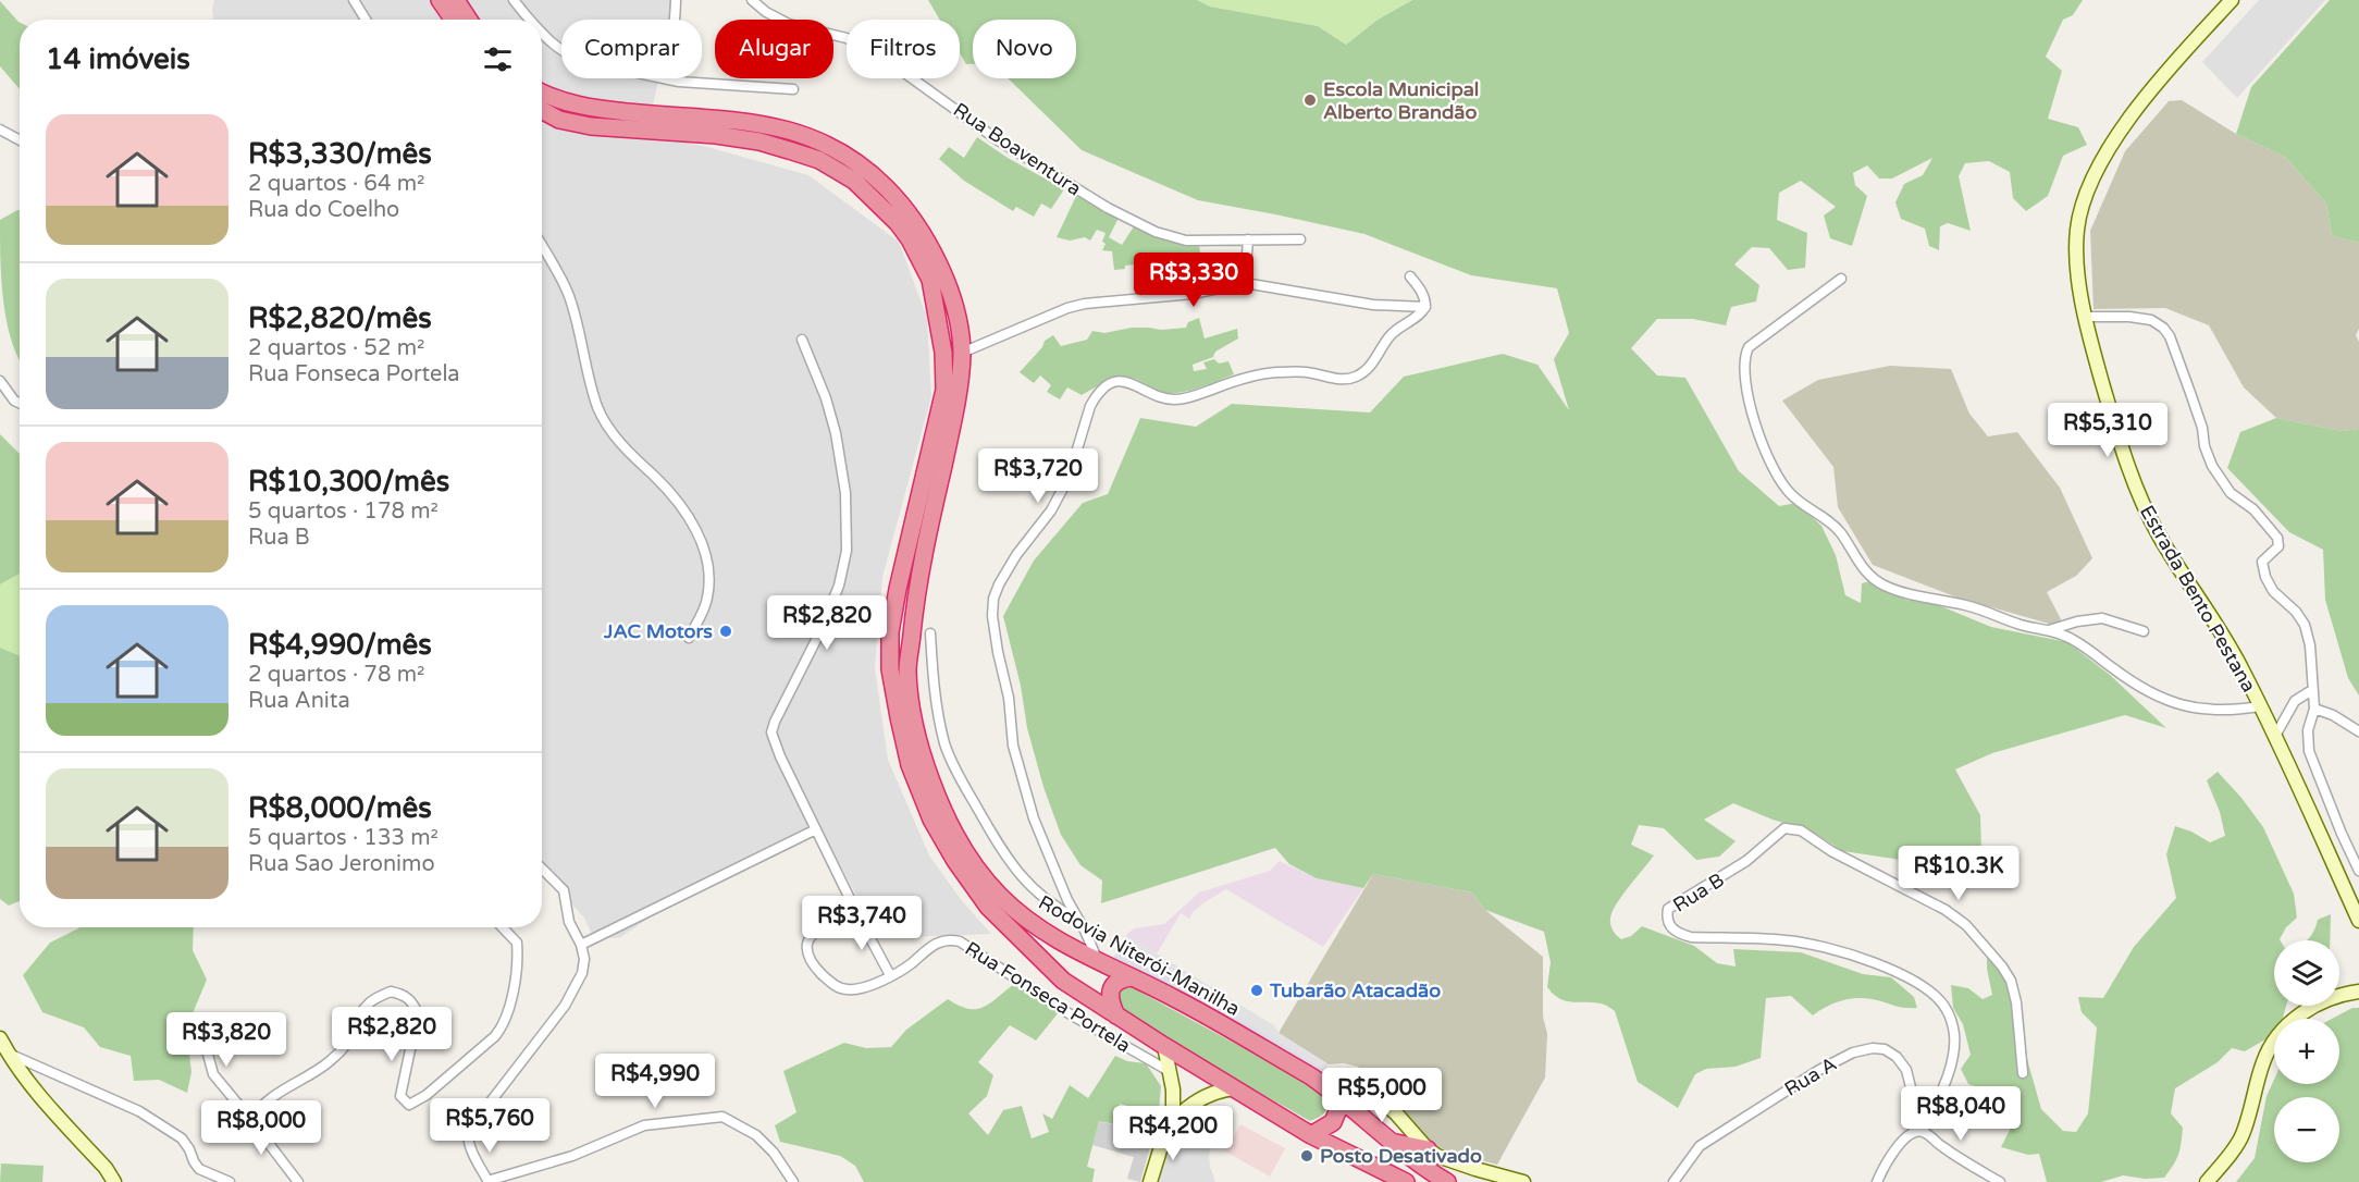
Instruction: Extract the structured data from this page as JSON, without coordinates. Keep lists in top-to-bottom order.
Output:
{
  "streets": {
    "highway": ["Rodovia Niterói-Manilha"],
    "main road": ["Estrada Bento Pestana"],
    "street": [
      "Rua Boaventura",
      "Rua B",
      "Rua Fonseca Portela",
      "Rua A"
    ]
  },
  "crossings": [
    ["Rua B", "Rua A"]
  ],
  "places": [
    "Escola Municipal Alberto Brandão",
    "JAC Motors",
    "Tubarão Atacadão",
    "Posto Desativado"
  ],
  "page": {
    "chip": [
      "Comprar",
      "Alugar",
      "Filtros",
      "Novo"
    ],
    "heading": "14 imóveis",
    "list": [
      {
        "name": "R$3,330/mês",
        "note": "2 quartos · 64 m² · Rua do Coelho"
      },
      {
        "name": "R$2,820/mês",
        "note": "2 quartos · 52 m² · Rua Fonseca Portela"
      },
      {
        "name": "R$10,300/mês",
        "note": "5 quartos · 178 m² · Rua B"
      },
      {
        "name": "R$4,990/mês",
        "note": "2 quartos · 78 m² · Rua Anita"
      },
      {
        "name": "R$8,000/mês",
        "note": "5 quartos · 133 m² · Rua Sao Jeronimo"
      }
    ],
    "price": [
      "R$3,330",
      "R$5,310",
      "R$3,720",
      "R$2,820",
      "R$10.3K",
      "R$3,740",
      "R$2,820",
      "R$3,820",
      "R$4,990",
      "R$5,000",
      "R$8,040",
      "R$5,760",
      "R$8,000",
      "R$4,200"
    ],
    "map_buttons": ["+", "−"]
  }
}
